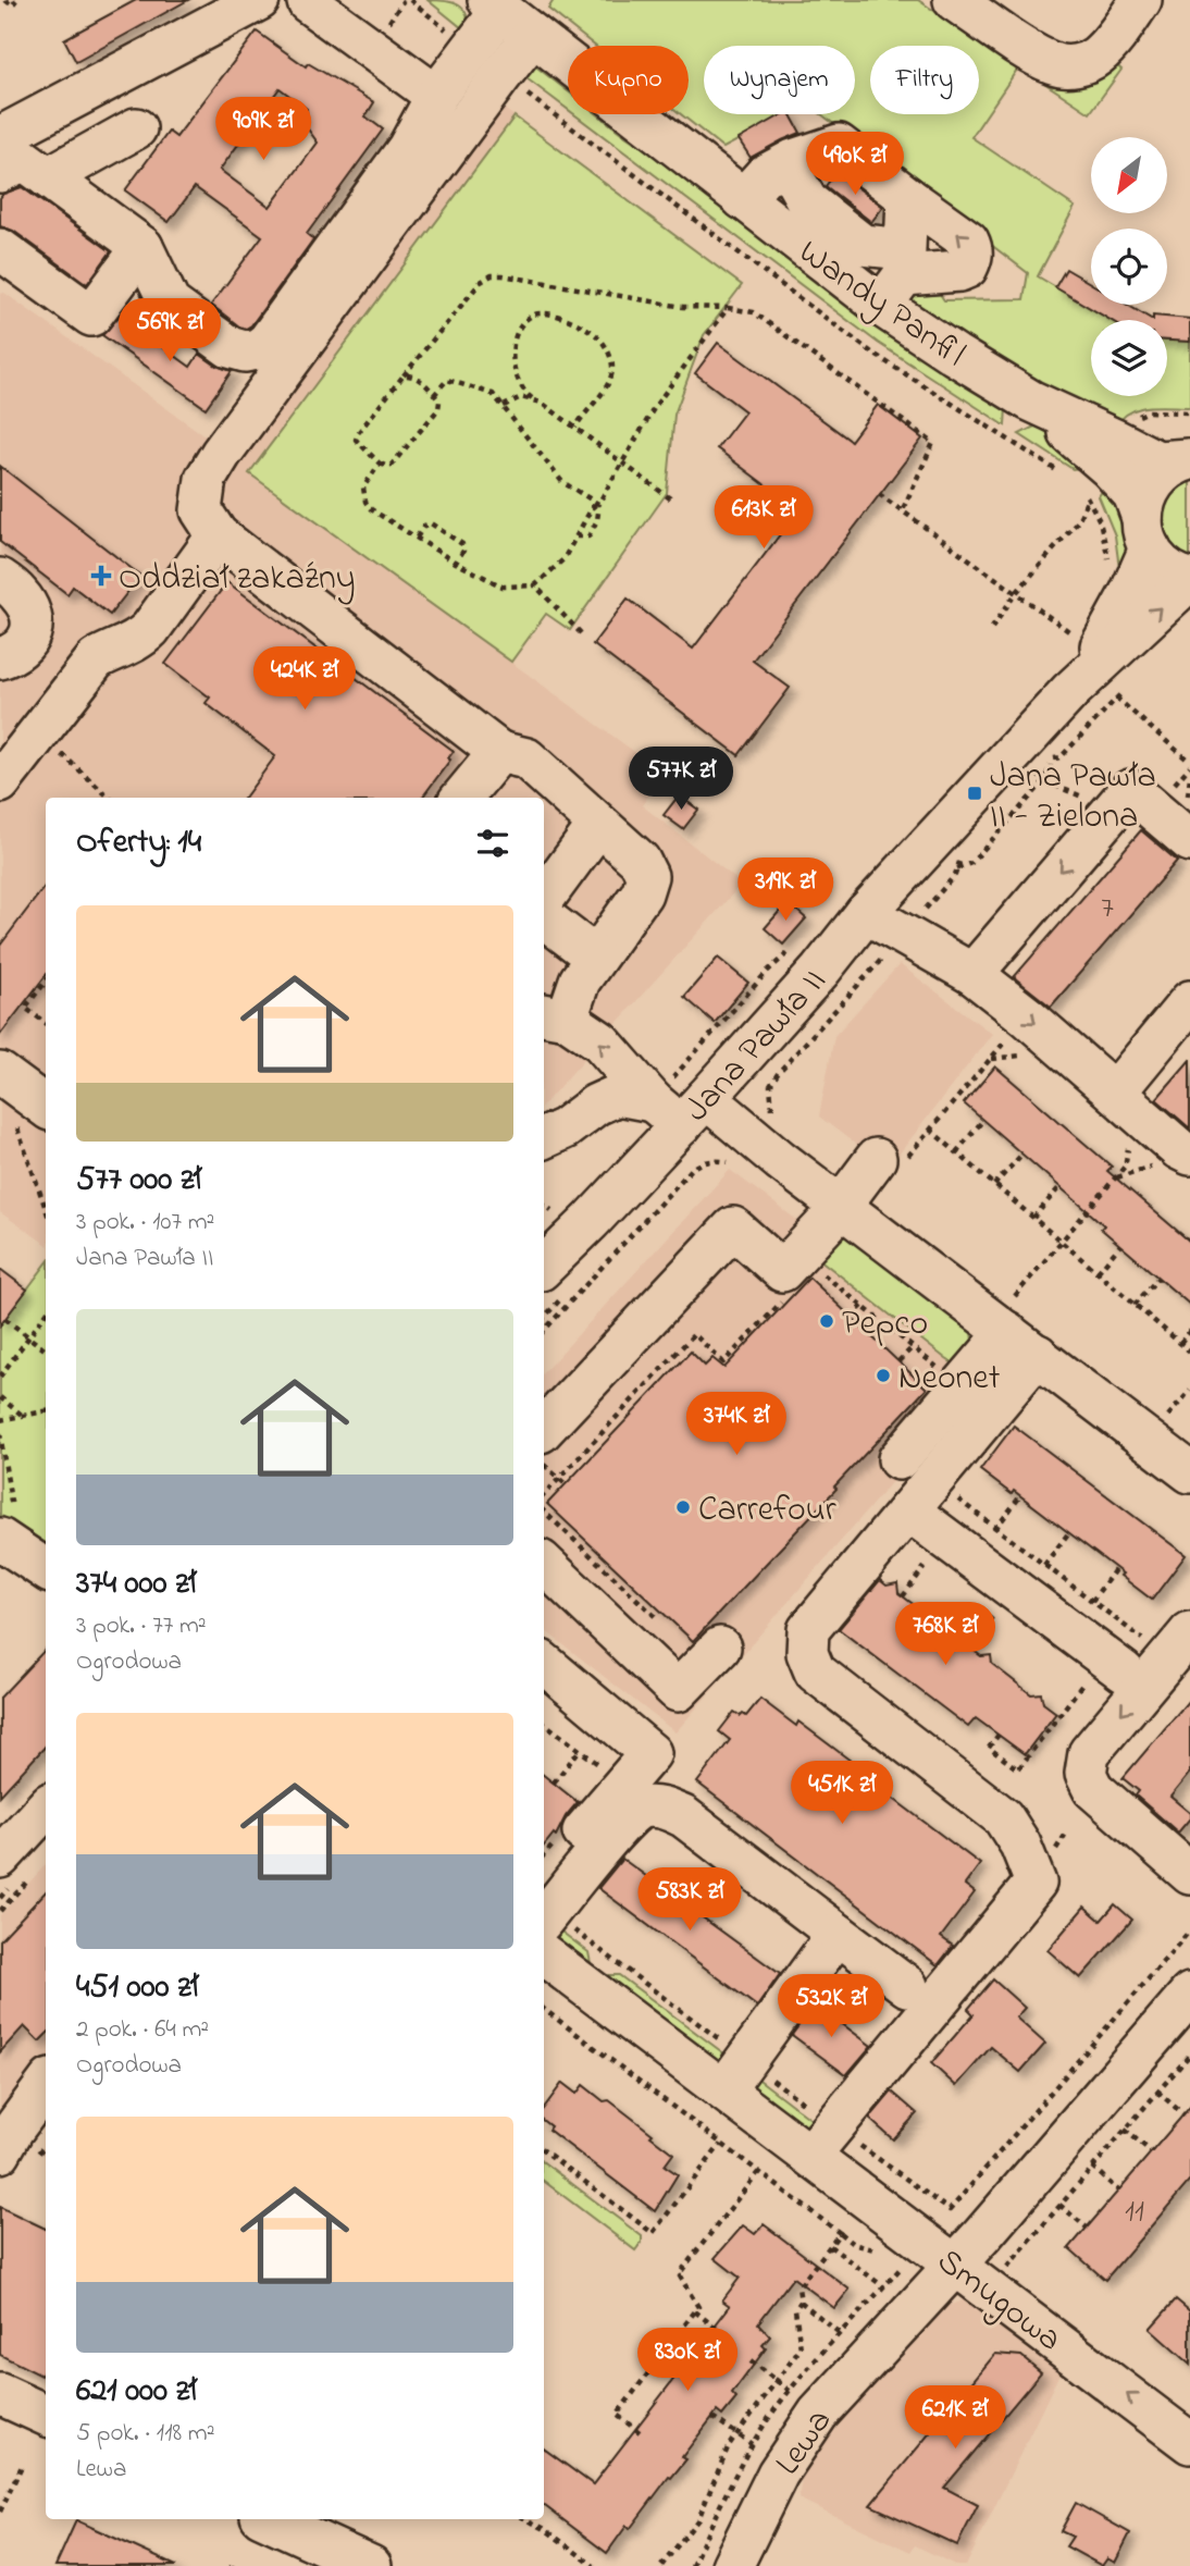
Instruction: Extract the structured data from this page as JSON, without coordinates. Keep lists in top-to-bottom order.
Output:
{
  "streets": {
    "street": [
      "Wandy Panfil",
      "Jana Pawła II",
      "Smugowa",
      "Lewa"
    ]
  },
  "crossings": [
    ["Wandy Panfil", "Jana Pawła II"],
    ["Smugowa", "Lewa"]
  ],
  "one_way": ["Smugowa"],
  "places": {
    "health": ["Oddział zakaźny"],
    "transit": ["Jana Pawła II - Zielona"],
    "other": ["Pepco", "Neonet", "Carrefour"]
  },
  "house_numbers": ["7", "11"],
  "north": "bottom left",
  "page": {
    "chip": ["Kupno", "Wynajem", "Filtry"],
    "price": [
      "909K zł",
      "490K zł",
      "569K zł",
      "613K zł",
      "424K zł",
      "577K zł",
      "319K zł",
      "374K zł",
      "768K zł",
      "451K zł",
      "583K zł",
      "532K zł",
      "830K zł",
      "621K zł"
    ],
    "heading": "Oferty: 14",
    "list": [
      {
        "name": "577 000 zł",
        "note": "3 pok. · 107 m² · Jana Pawła II"
      },
      {
        "name": "374 000 zł",
        "note": "3 pok. · 77 m² · Ogrodowa"
      },
      {
        "name": "451 000 zł",
        "note": "2 pok. · 64 m² · Ogrodowa"
      },
      {
        "name": "621 000 zł",
        "note": "5 pok. · 118 m² · Lewa"
      }
    ]
  }
}
